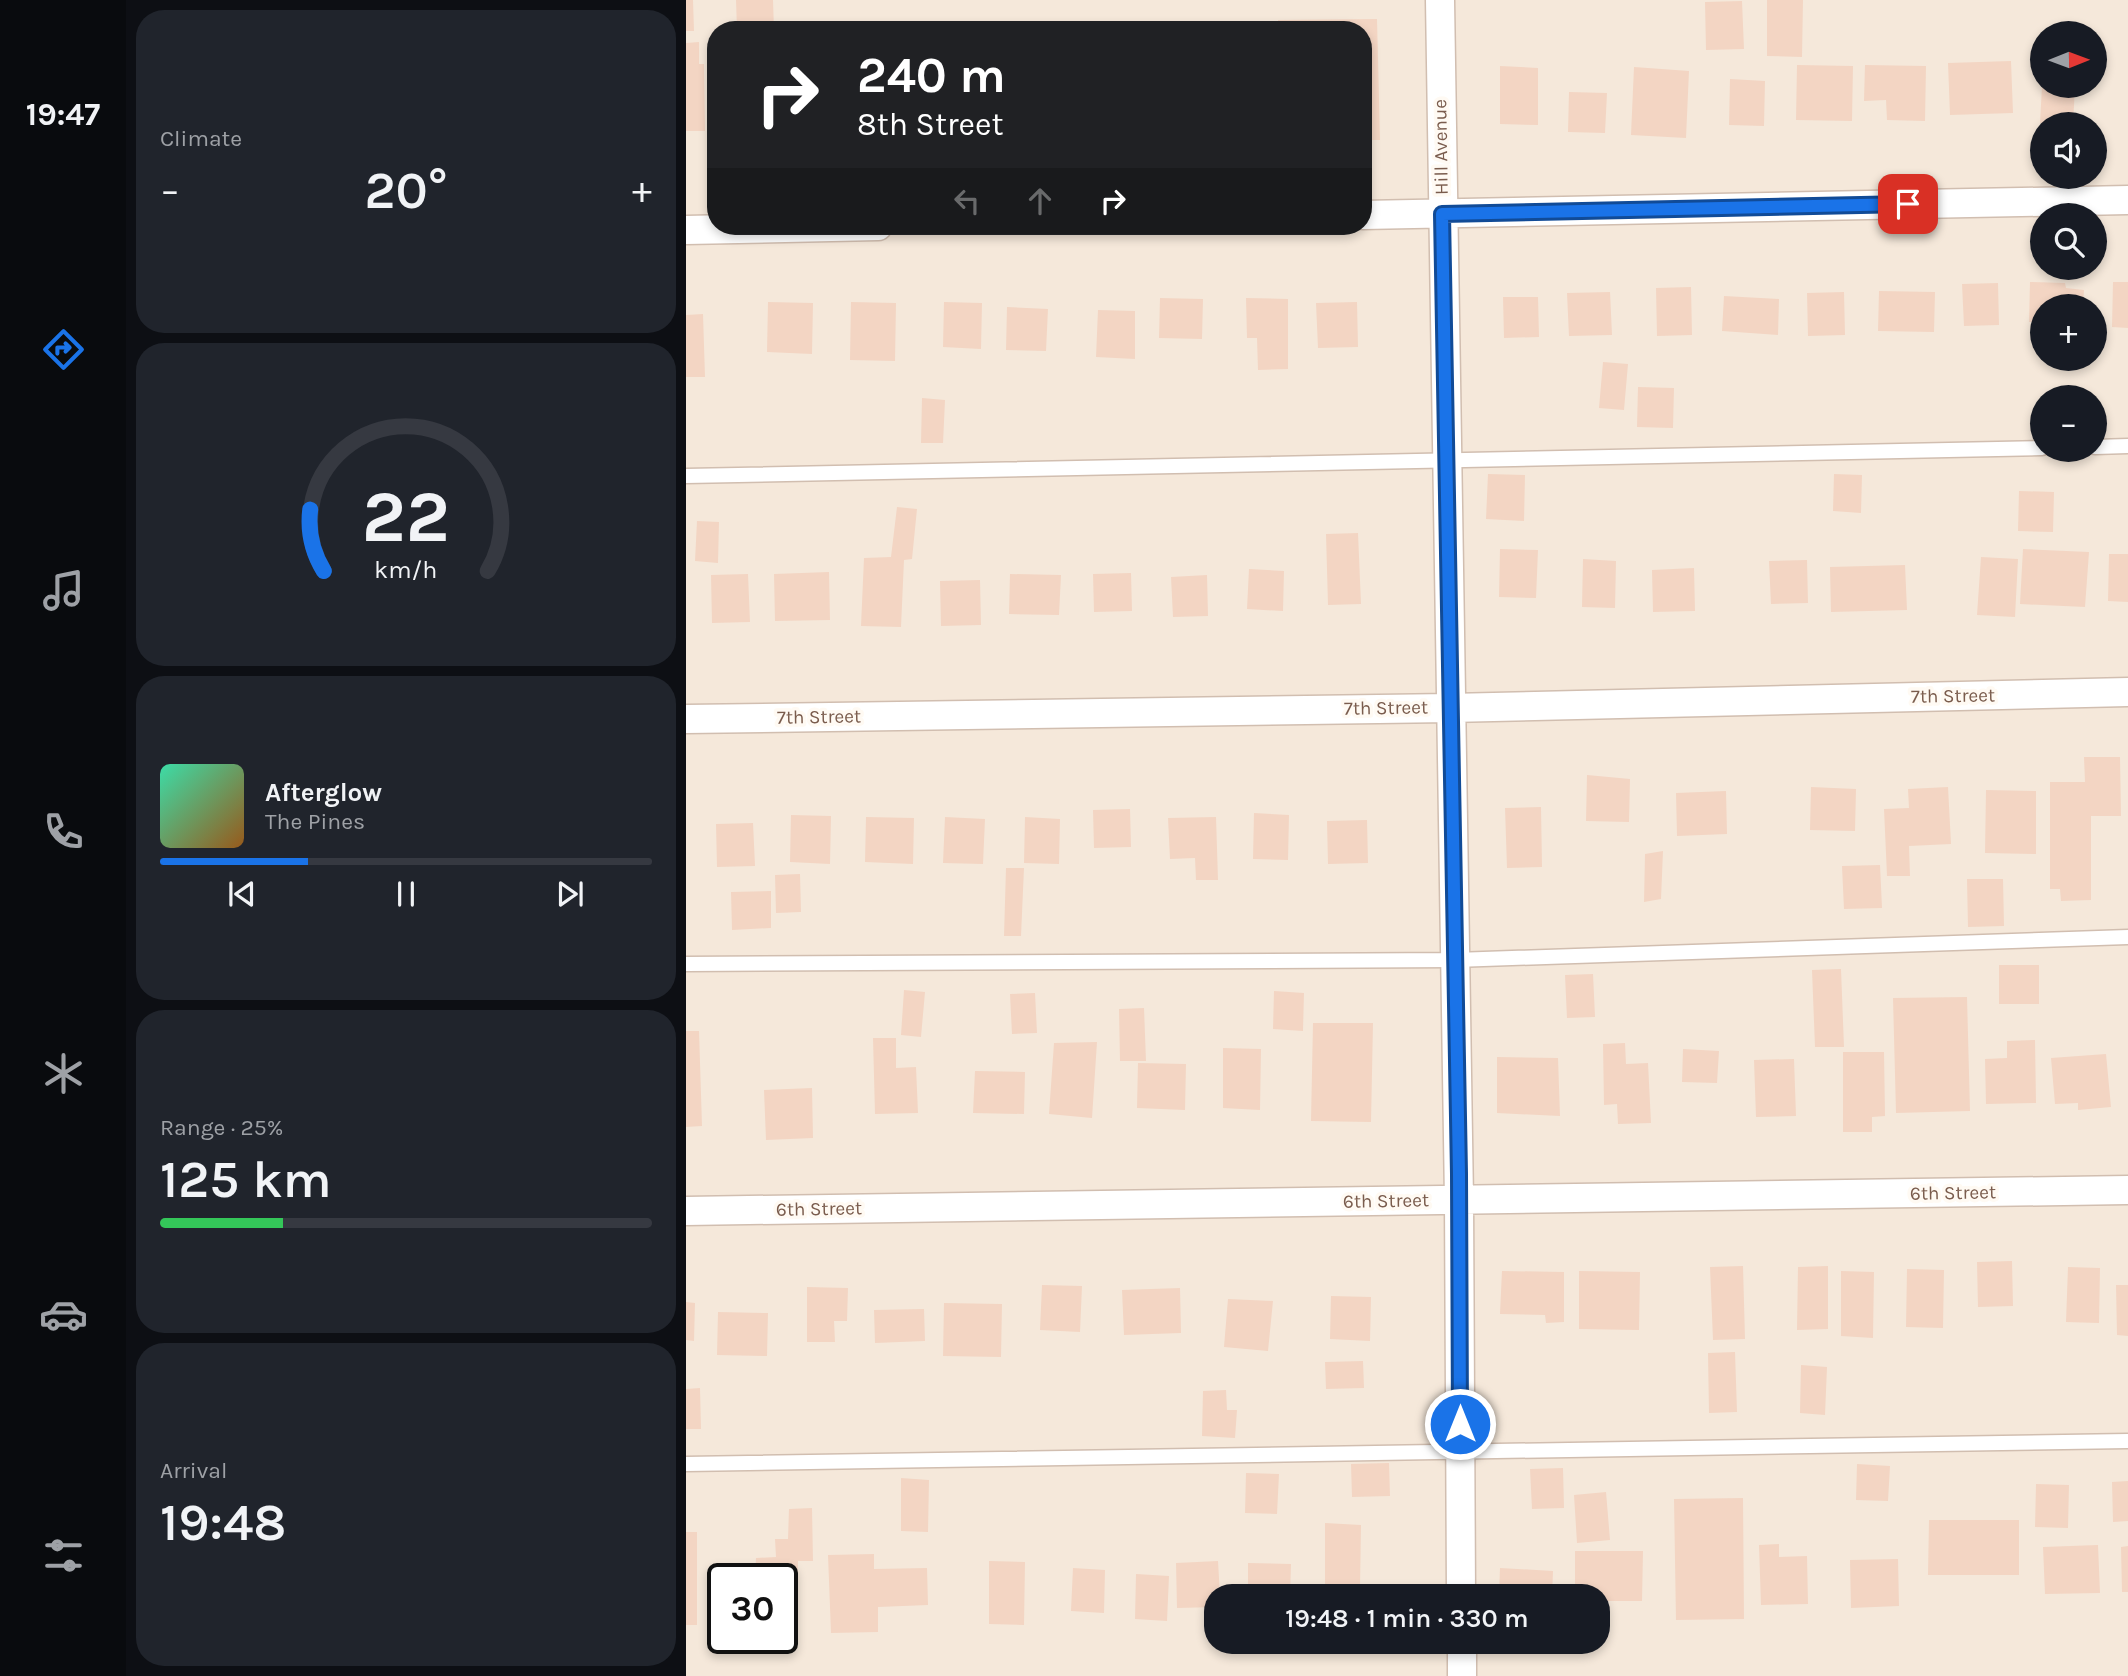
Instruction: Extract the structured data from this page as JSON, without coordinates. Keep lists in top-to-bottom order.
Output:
{
  "streets": {
    "street": ["Hill Avenue", "7th Street", "6th Street"]
  },
  "crossings": [
    ["Hill Avenue", "7th Street"],
    ["Hill Avenue", "6th Street"]
  ],
  "north": "right",
  "page": {
    "tabs": "19:47",
    "tile": [
      "Climate",
      ["Range · 25%", "125 km"],
      ["Arrival", "19:48"]
    ],
    "map_buttons": ["+", "−"],
    "turn": ["240 m", "8th Street"],
    "heat": ["−", "20°", "+"],
    "song": ["Afterglow", "The Pines"],
    "limit": "30",
    "trip": "19:48 · 1 min · 330 m",
    "gauge": ["22", "km/h"]
  }
}
